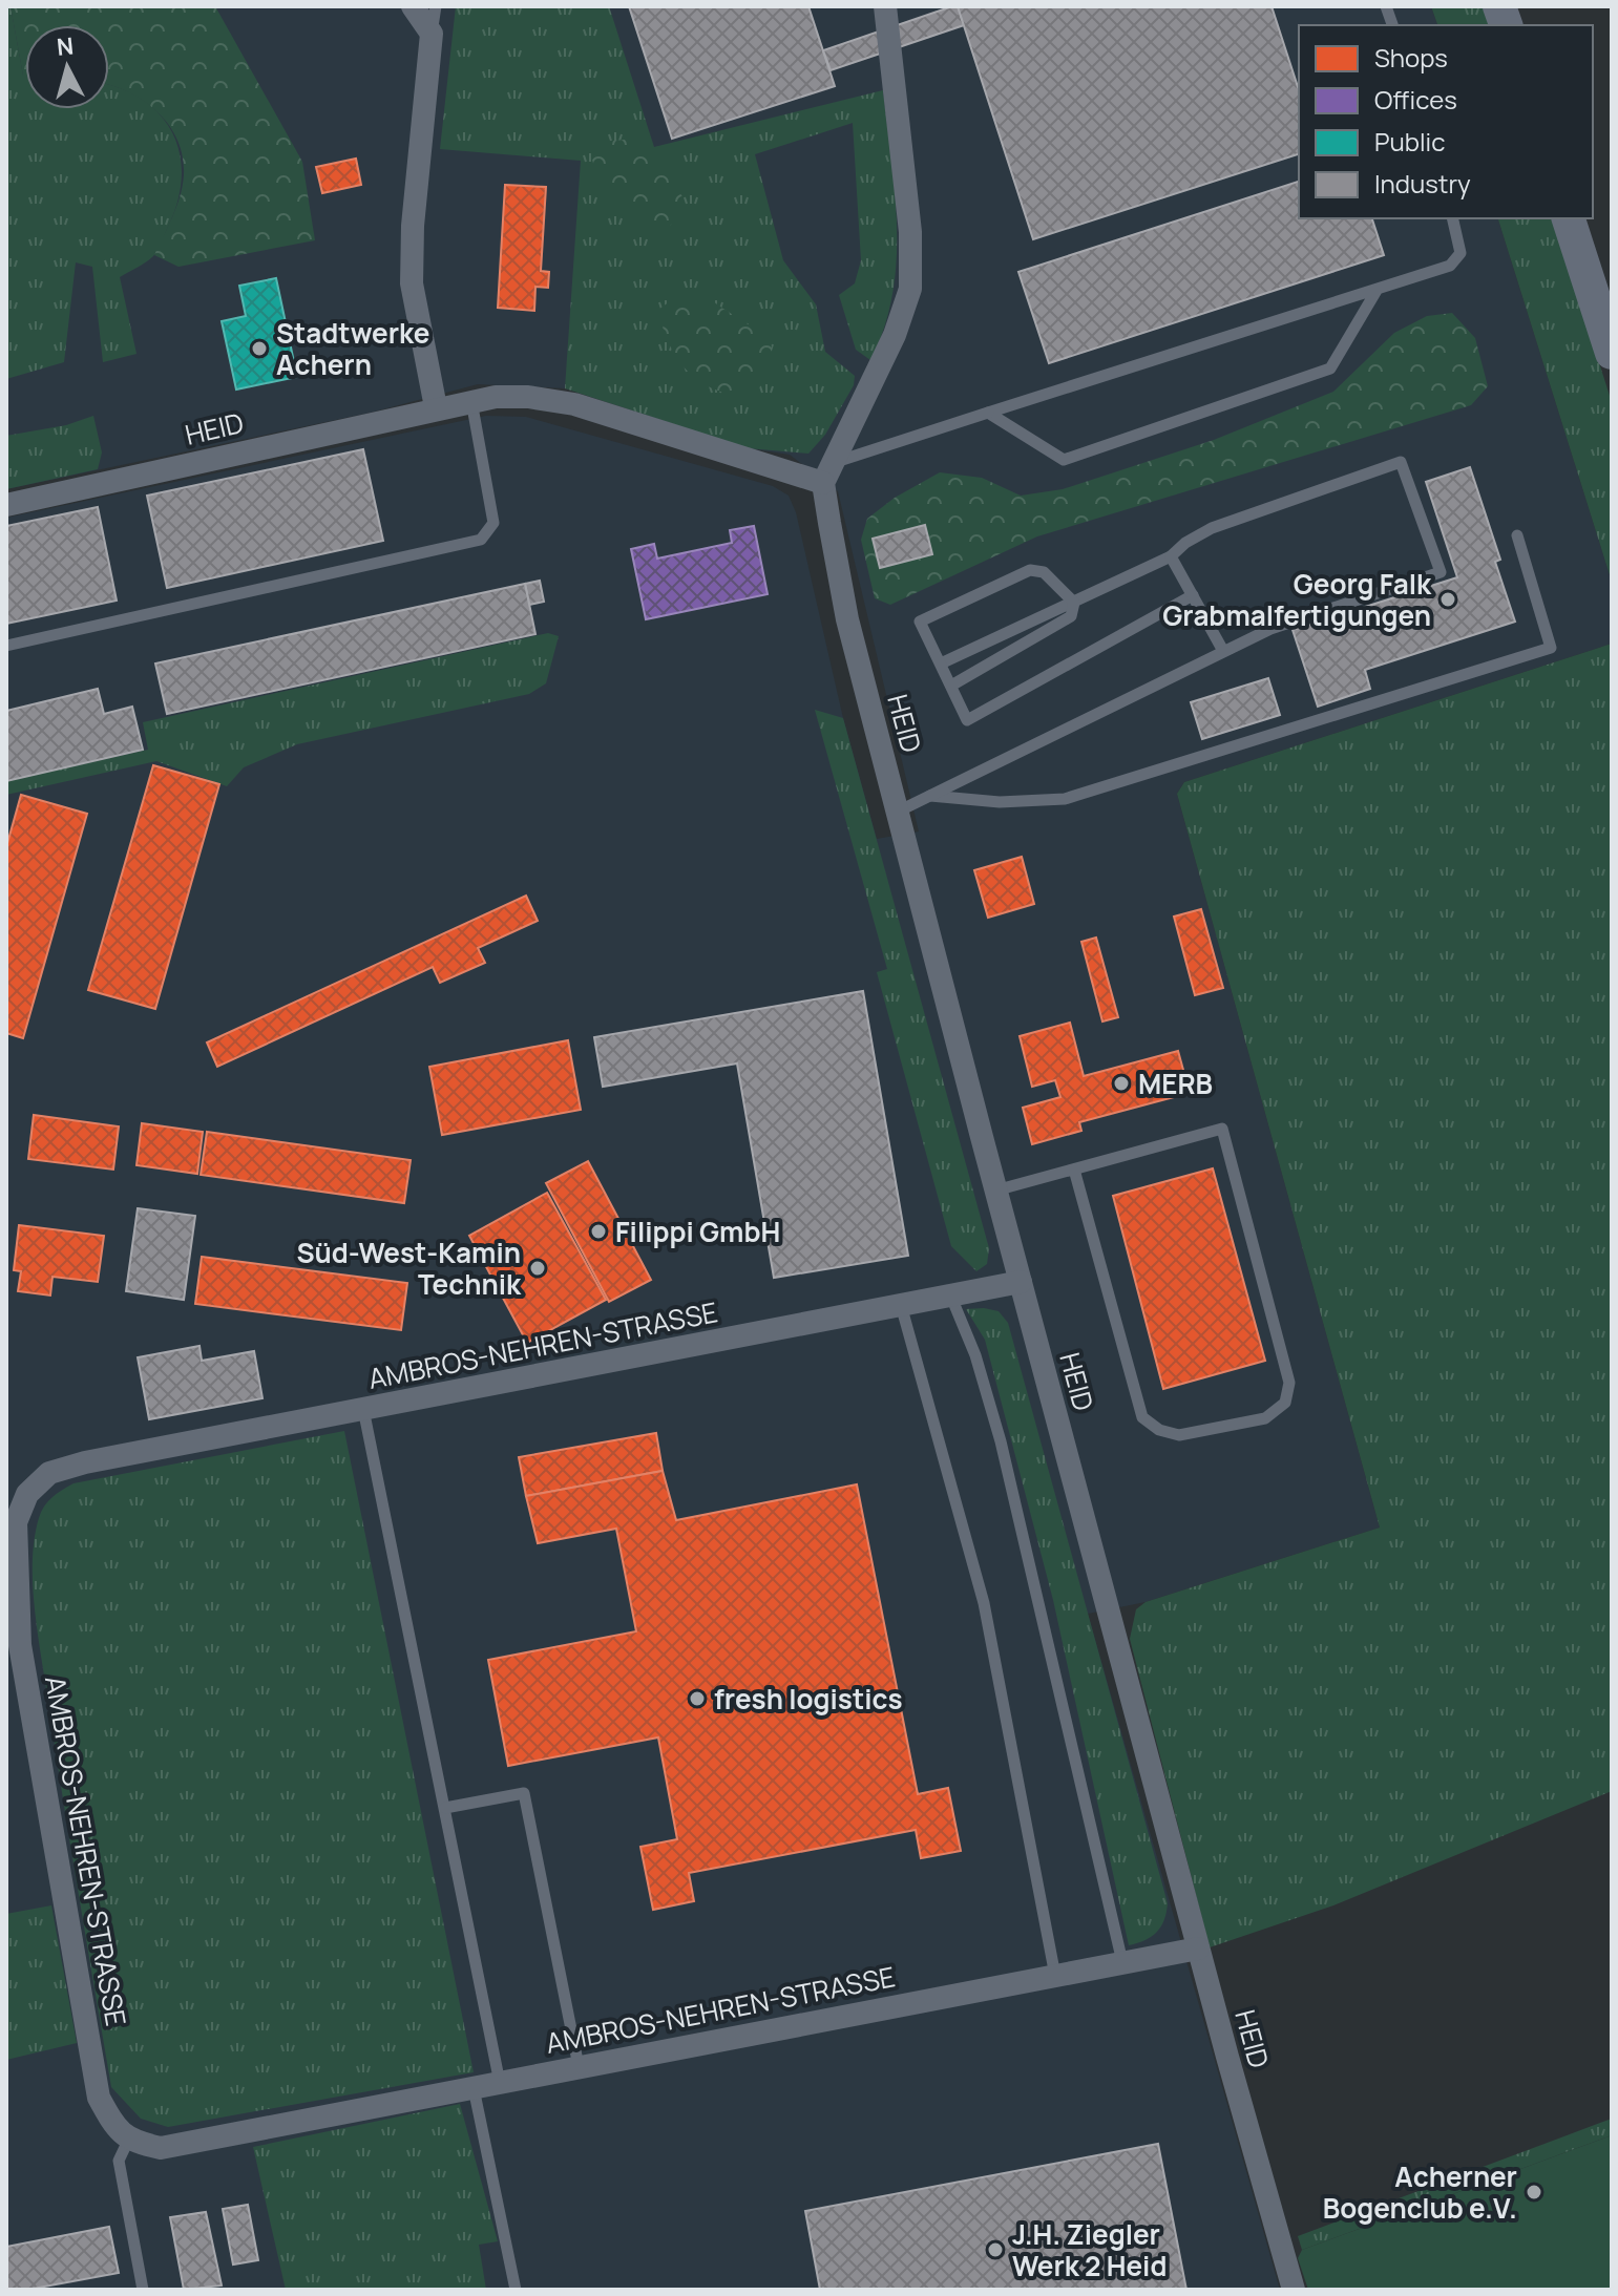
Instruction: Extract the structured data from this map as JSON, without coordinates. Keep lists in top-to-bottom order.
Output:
{
  "streets": {
    "street": ["HEID", "AMBROS-NEHREN-STRASSE"]
  },
  "crossings": [
    ["HEID", "AMBROS-NEHREN-STRASSE"]
  ],
  "places": [
    "Stadtwerke Achern",
    "Georg Falk Grabmalfertigungen",
    "MERB",
    "Filippi GmbH",
    "Süd-West-Kamin Technik",
    "fresh logistics",
    "Acherner Bogenclub e.V.",
    "J.H. Ziegler Werk 2 Heid"
  ],
  "legend": [
    "Shops",
    "Offices",
    "Public",
    "Industry"
  ],
  "north": "top"
}
